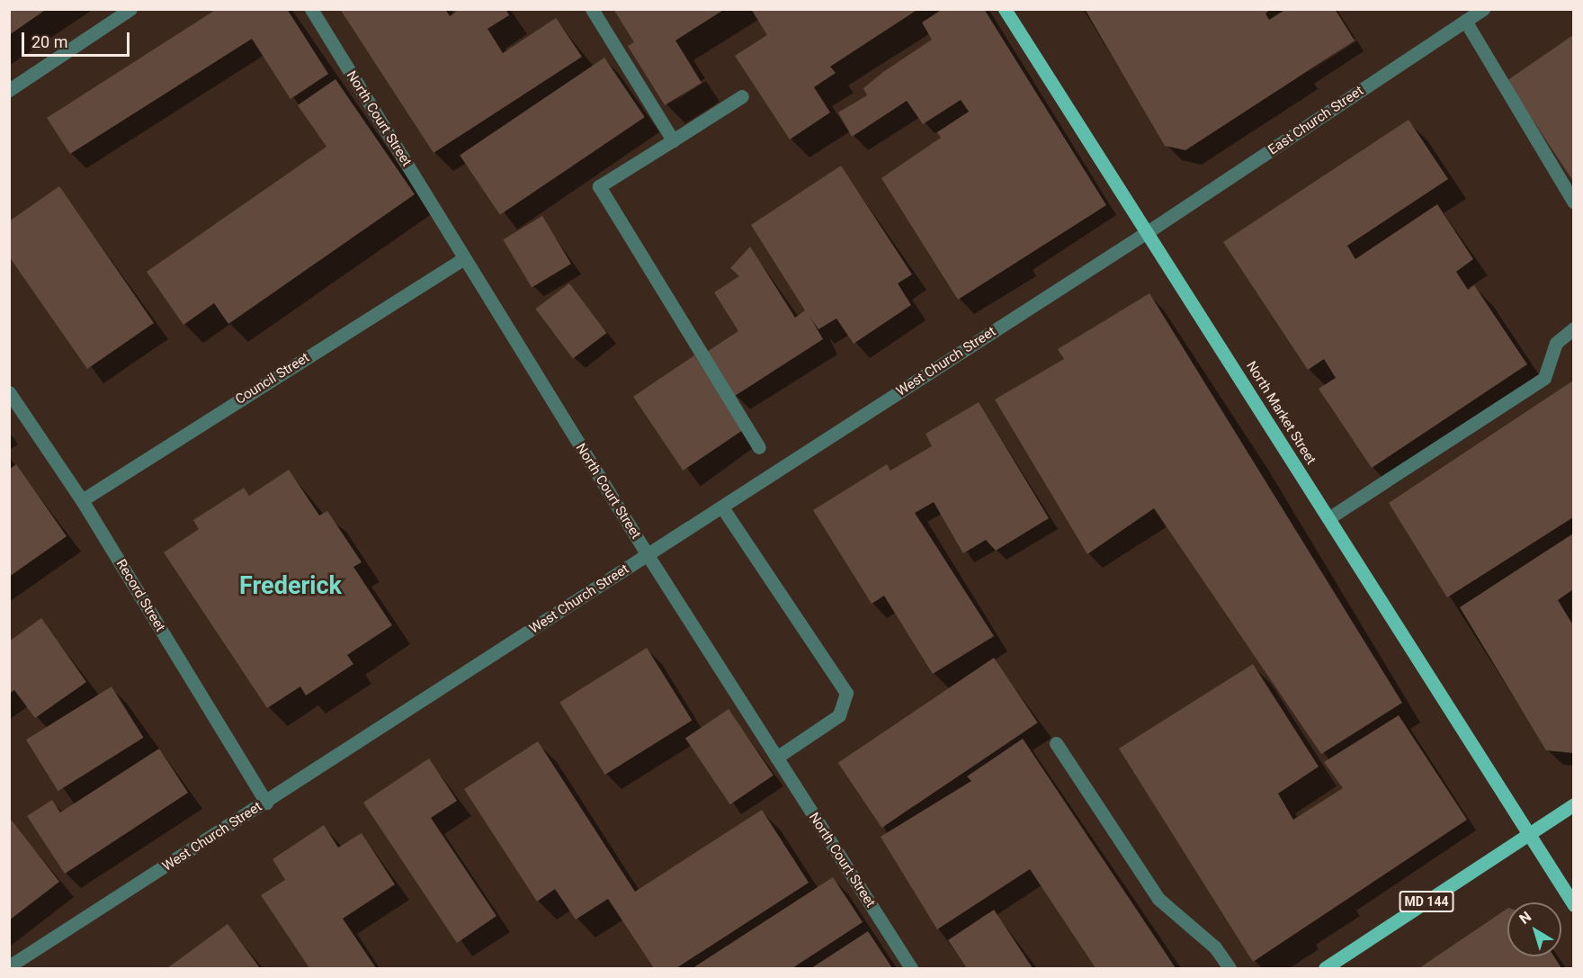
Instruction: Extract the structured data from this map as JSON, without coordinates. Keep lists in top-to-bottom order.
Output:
{
  "streets": {
    "main road": ["North Market Street", "MD 144"],
    "street": [
      "North Court Street",
      "East Church Street",
      "West Church Street",
      "Council Street",
      "Record Street"
    ]
  },
  "crossings": [
    ["North Court Street", "West Church Street"],
    ["North Court Street", "Council Street"],
    ["East Church Street", "West Church Street"],
    ["East Church Street", "North Market Street"],
    ["West Church Street", "North Market Street"],
    ["West Church Street", "Record Street"],
    ["Council Street", "Record Street"],
    ["North Market Street", "MD 144"]
  ],
  "districts": ["Frederick"],
  "scale_bar": "20 m",
  "north": "top left"
}
